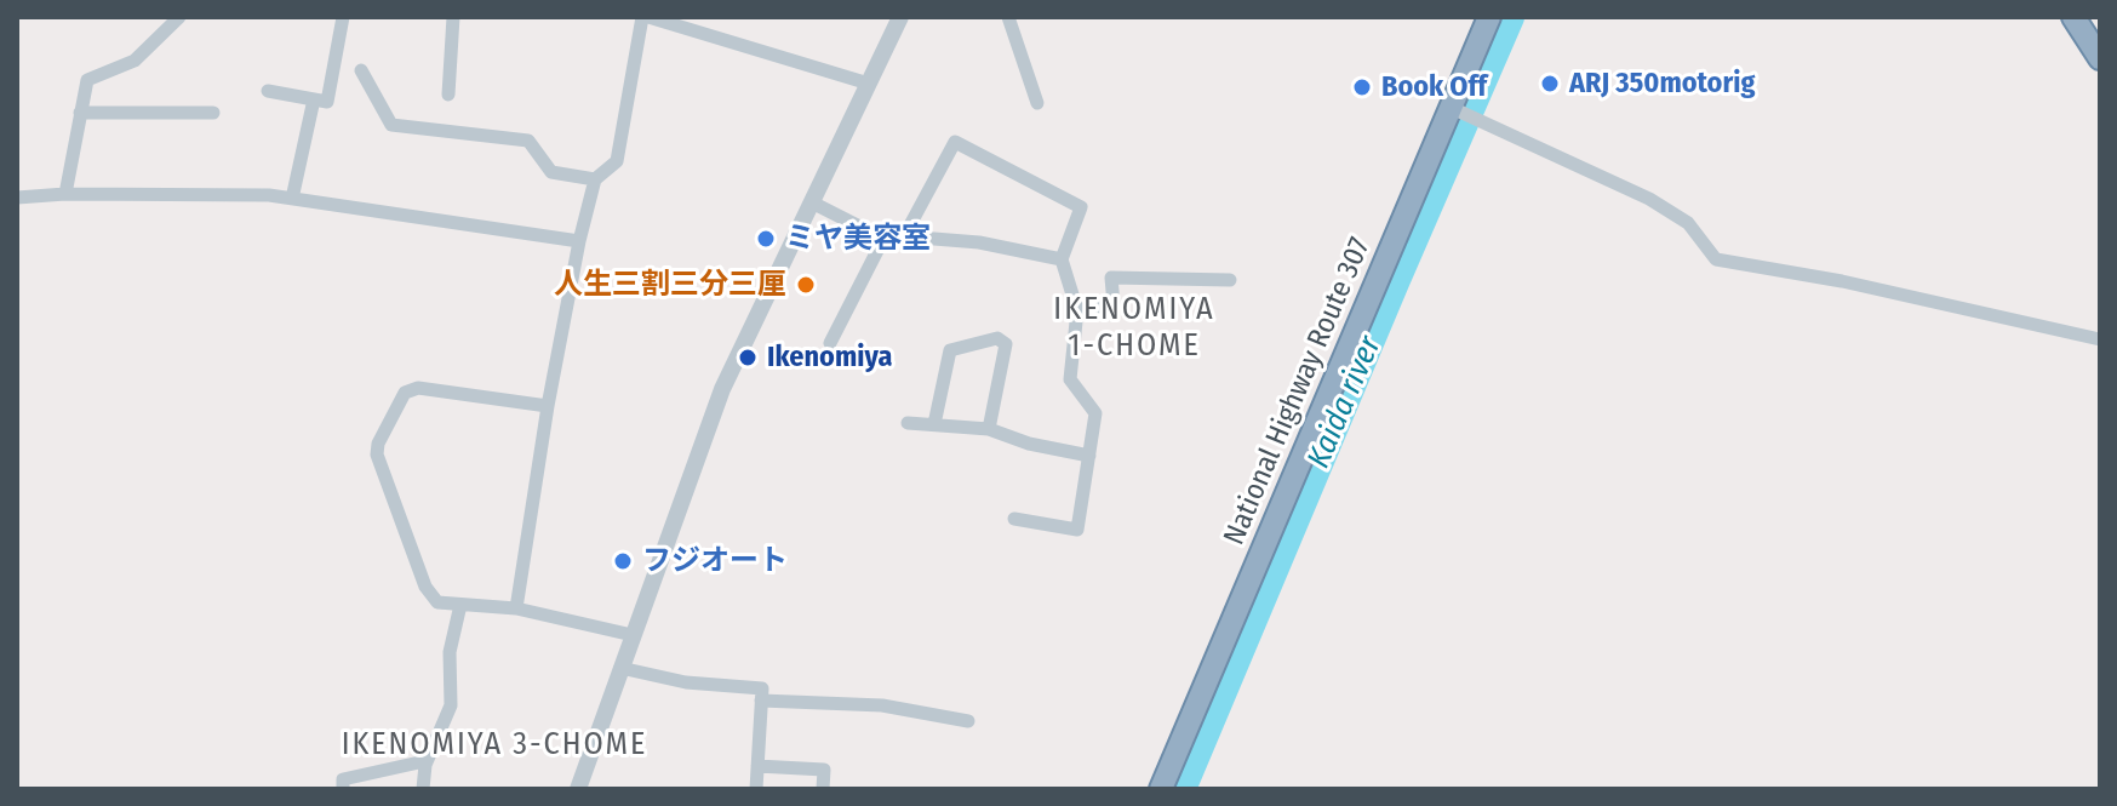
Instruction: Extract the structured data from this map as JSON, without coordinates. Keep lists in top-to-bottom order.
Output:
{
  "streets": {
    "highway": ["National Highway Route 307"]
  },
  "districts": ["IKENOMIYA 1-CHOME", "IKENOMIYA 3-CHOME"],
  "water": ["Kaida river"],
  "places": [
    "ARJ 350motorig",
    "Book Off",
    "ミヤ美容室",
    "人生三割三分三厘",
    "Ikenomiya",
    "フジオート"
  ]
}
